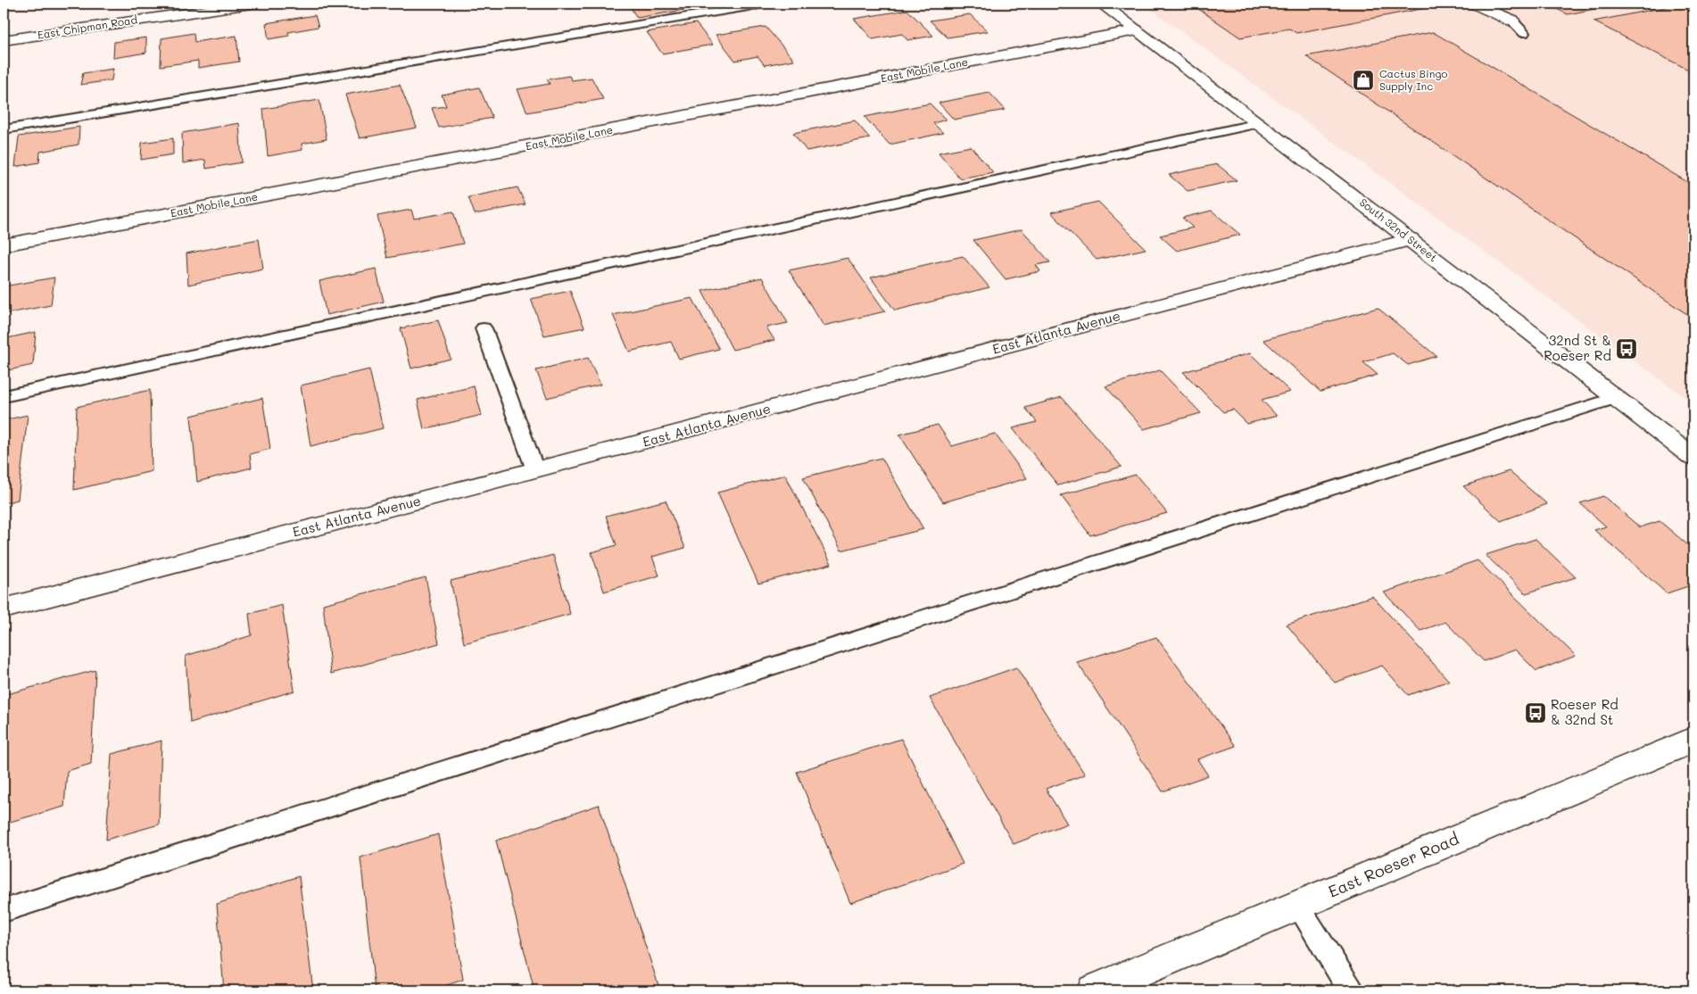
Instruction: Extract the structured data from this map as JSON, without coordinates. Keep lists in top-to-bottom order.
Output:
{
  "streets": {
    "street": [
      "East Chipman Road",
      "East Mobile Lane",
      "South 32nd Street",
      "East Atlanta Avenue",
      "East Roeser Road"
    ]
  },
  "crossings": [
    ["East Mobile Lane", "South 32nd Street"],
    ["South 32nd Street", "East Atlanta Avenue"]
  ],
  "places": {
    "shop": ["Cactus Bingo Supply Inc"],
    "bus stop": ["32nd St & Roeser Rd", "Roeser Rd & 32nd St"]
  }
}
